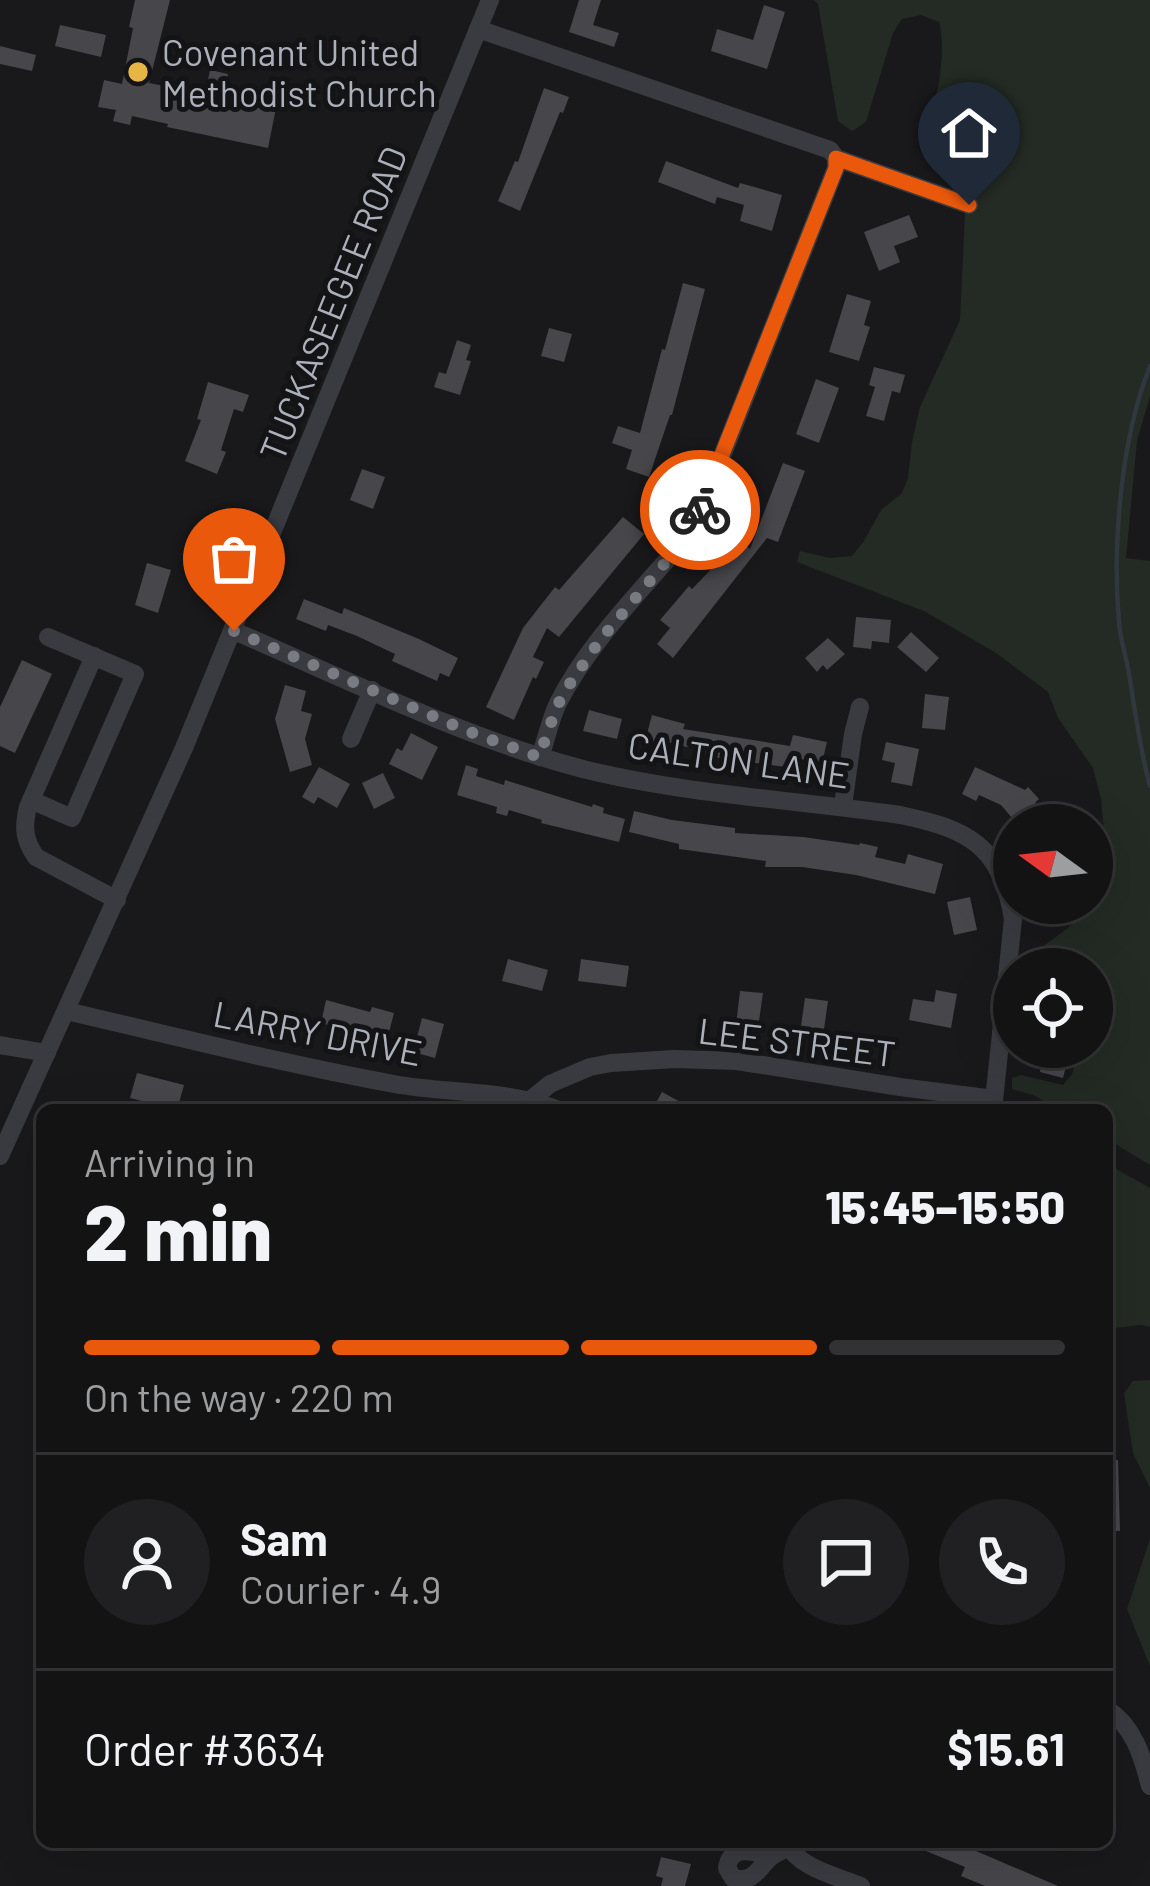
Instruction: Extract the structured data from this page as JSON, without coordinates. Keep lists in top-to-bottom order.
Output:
{
  "streets": {
    "street": [
      "TUCKASEEGEE ROAD",
      "CALTON LANE",
      "LARRY DRIVE",
      "LEE STREET"
    ]
  },
  "crossings": [
    ["TUCKASEEGEE ROAD", "CALTON LANE"],
    ["TUCKASEEGEE ROAD", "LARRY DRIVE"],
    ["CALTON LANE", "LEE STREET"],
    ["LARRY DRIVE", "LEE STREET"]
  ],
  "places": ["Covenant United Methodist Church"],
  "north": "left",
  "page": {
    "heading": ["2 min", "Arriving in", "15:45–15:50"],
    "panel": [
      "Sam",
      "Courier · 4.9",
      "Order #3634",
      "$15.61"
    ],
    "bar": "On the way · 220 m"
  }
}
